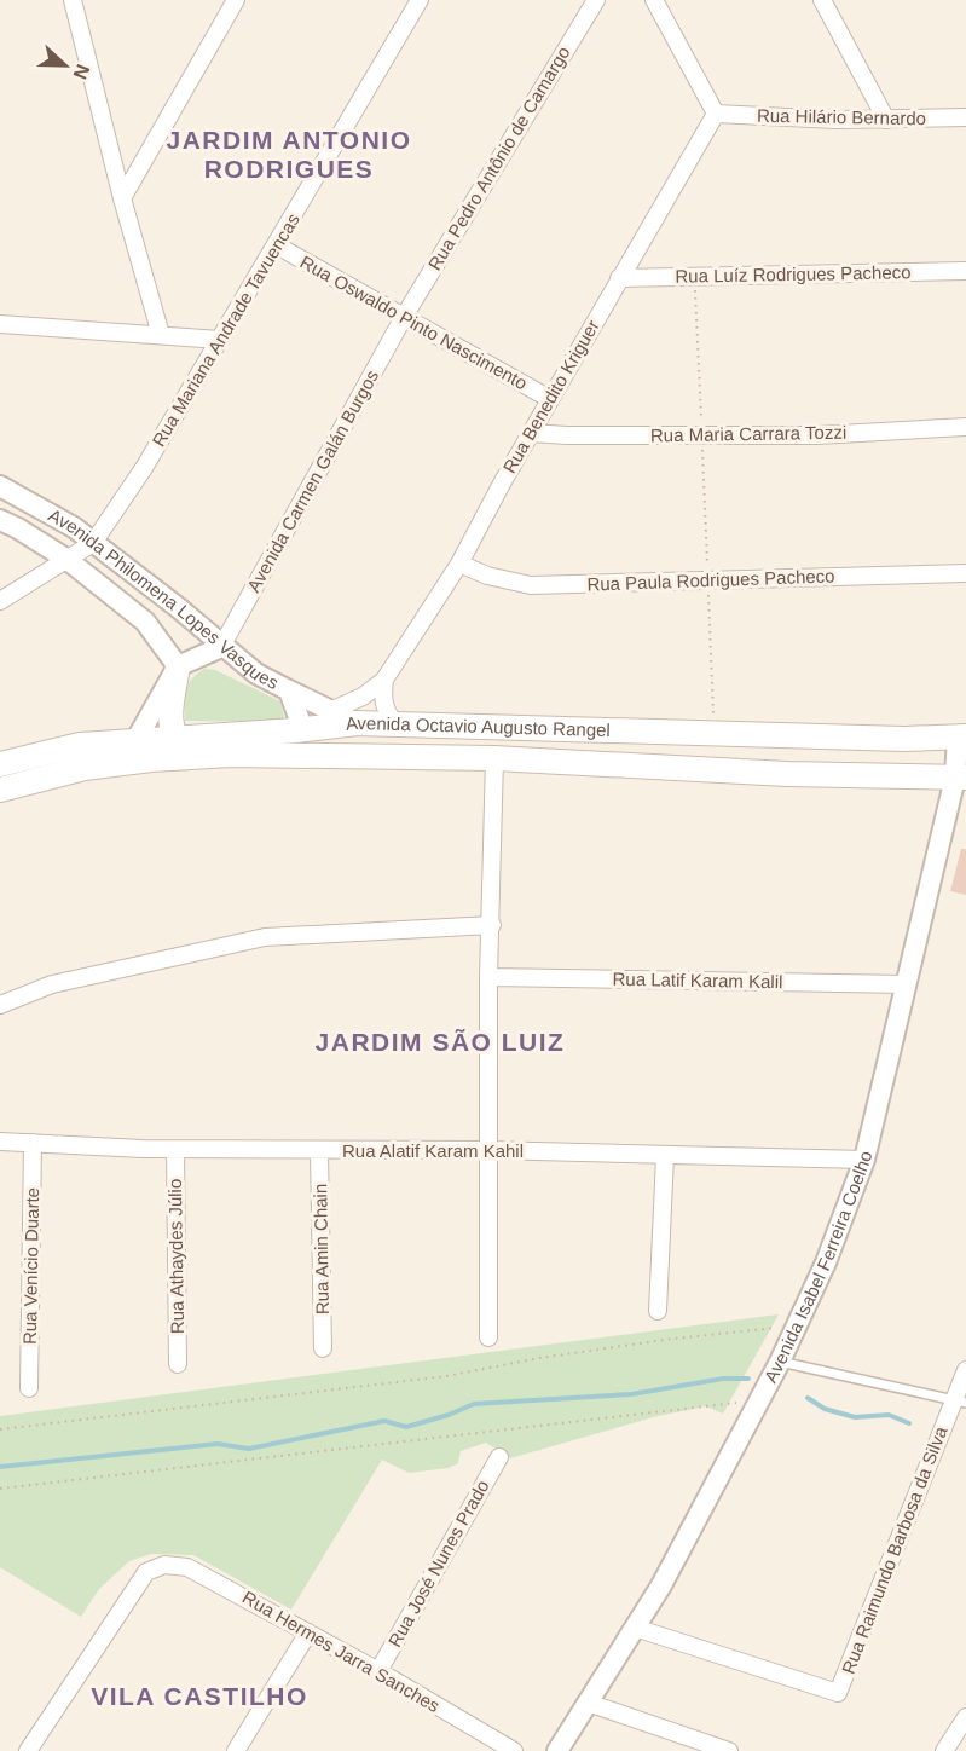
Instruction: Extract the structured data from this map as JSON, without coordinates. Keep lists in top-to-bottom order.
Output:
{
  "streets": {
    "main road": ["Avenida Octavio Augusto Rangel"],
    "street": [
      "Rua Hilário Bernardo",
      "Rua Pedro Antônio de Camargo",
      "Rua Luíz Rodrigues Pacheco",
      "Rua Oswaldo Pinto Nascimento",
      "Rua Mariana Andrade Tavuencas",
      "Rua Benedito Kriguer",
      "Rua Maria Carrara Tozzi",
      "Avenida Carmen Galán Burgos",
      "Rua Paula Rodrigues Pacheco",
      "Avenida Philomena Lopes Vasques",
      "Rua Latif Karam Kalil",
      "Rua Alatif Karam Kahil",
      "Rua Amin Chain",
      "Rua Athaydes Júlio",
      "Rua Venício Duarte",
      "Avenida Isabel Ferreira Coelho",
      "Rua Raimundo Barbosa da Silva",
      "Rua José Nunes Prado",
      "Rua Hermes Jarra Sanches"
    ]
  },
  "crossings": [
    ["Rua Hilário Bernardo", "Rua Benedito Kriguer"],
    ["Rua Pedro Antônio de Camargo", "Rua Oswaldo Pinto Nascimento"],
    ["Rua Pedro Antônio de Camargo", "Avenida Carmen Galán Burgos"],
    ["Rua Luíz Rodrigues Pacheco", "Rua Benedito Kriguer"],
    ["Rua Oswaldo Pinto Nascimento", "Rua Mariana Andrade Tavuencas"],
    ["Rua Oswaldo Pinto Nascimento", "Rua Benedito Kriguer"],
    ["Rua Oswaldo Pinto Nascimento", "Avenida Carmen Galán Burgos"],
    ["Rua Mariana Andrade Tavuencas", "Avenida Philomena Lopes Vasques"],
    ["Rua Benedito Kriguer", "Rua Maria Carrara Tozzi"],
    ["Rua Benedito Kriguer", "Rua Paula Rodrigues Pacheco"],
    ["Avenida Carmen Galán Burgos", "Avenida Philomena Lopes Vasques"],
    ["Avenida Philomena Lopes Vasques", "Avenida Octavio Augusto Rangel"],
    ["Avenida Octavio Augusto Rangel", "Avenida Isabel Ferreira Coelho"],
    ["Rua Latif Karam Kalil", "Avenida Isabel Ferreira Coelho"],
    ["Rua Alatif Karam Kahil", "Rua Amin Chain"],
    ["Rua Alatif Karam Kahil", "Rua Athaydes Júlio"],
    ["Rua Alatif Karam Kahil", "Rua Venício Duarte"],
    ["Rua Alatif Karam Kahil", "Avenida Isabel Ferreira Coelho"],
    ["Avenida Isabel Ferreira Coelho", "Rua Raimundo Barbosa da Silva"],
    ["Rua José Nunes Prado", "Rua Hermes Jarra Sanches"]
  ],
  "districts": ["JARDIM ANTONIO RODRIGUES", "JARDIM SÃO LUIZ", "VILA CASTILHO"],
  "north": "right"
}
